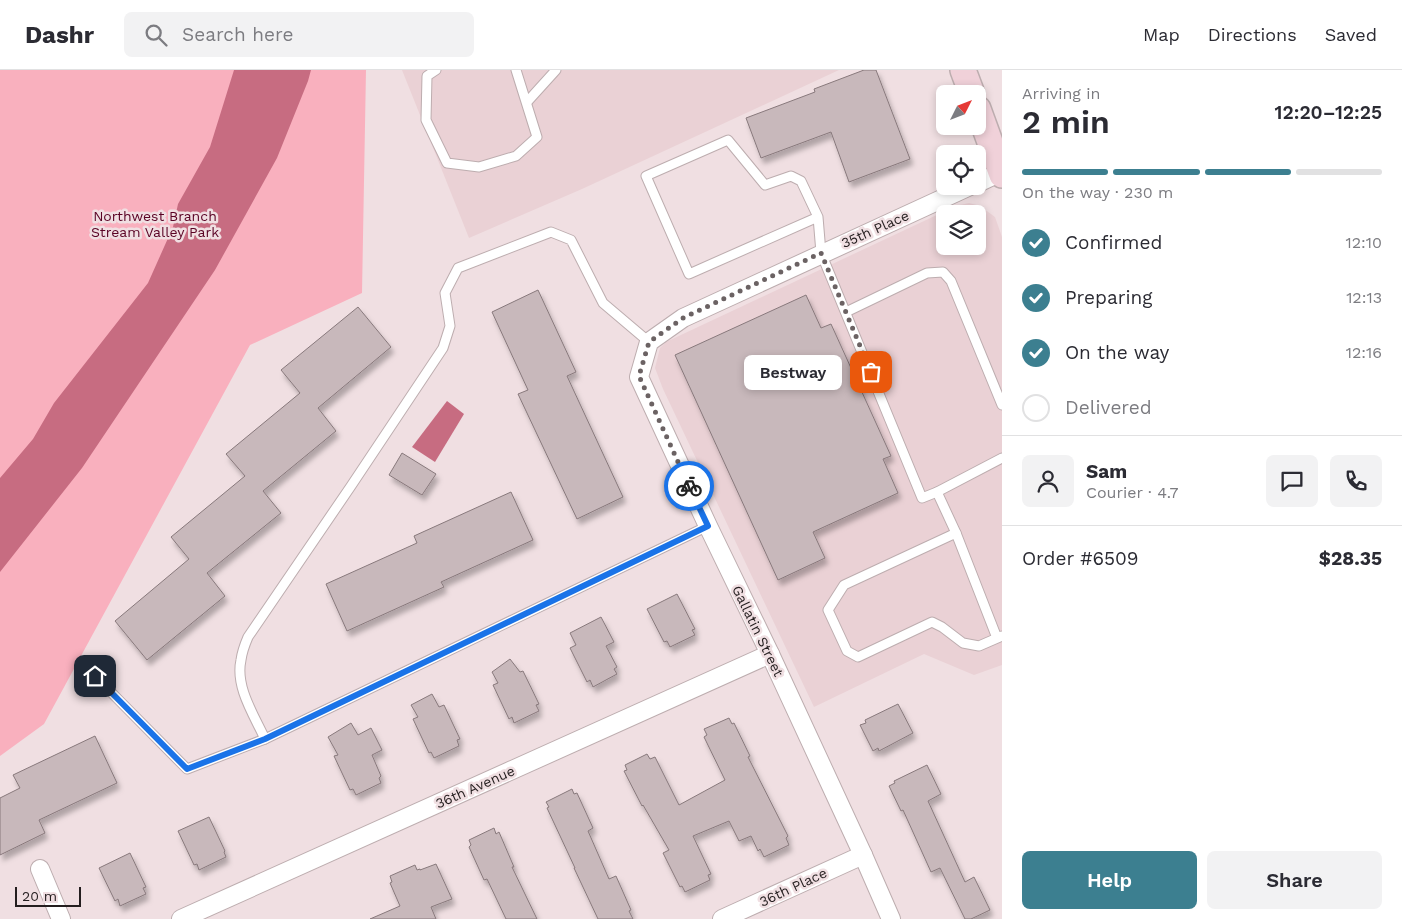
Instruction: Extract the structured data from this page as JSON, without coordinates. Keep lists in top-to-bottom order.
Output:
{
  "streets": {
    "street": [
      "35th Place",
      "Gallatin Street",
      "36th Avenue",
      "36th Place"
    ]
  },
  "crossings": [
    ["35th Place", "Gallatin Street"],
    ["Gallatin Street", "36th Avenue"],
    ["Gallatin Street", "36th Place"]
  ],
  "parks": ["Northwest Branch Stream Valley Park"],
  "places": ["Bestway"],
  "scale_bar": "20 m",
  "north": "top right",
  "page": {
    "header": "Dashr",
    "search": "Search here",
    "nav": ["Map", "Directions", "Saved"],
    "heading": ["2 min", "Arriving in", "12:20–12:25"],
    "panel": [
      "Sam",
      "Courier · 4.7",
      "Order #6509",
      "$28.35"
    ],
    "bar": "On the way · 230 m",
    "list": [
      ["Confirmed", "12:10"],
      ["Preparing", "12:13"],
      ["On the way", "12:16"],
      "Delivered"
    ],
    "bubble": "Bestway",
    "buttons": ["Help", "Share"],
    "scale": "20 m"
  }
}
